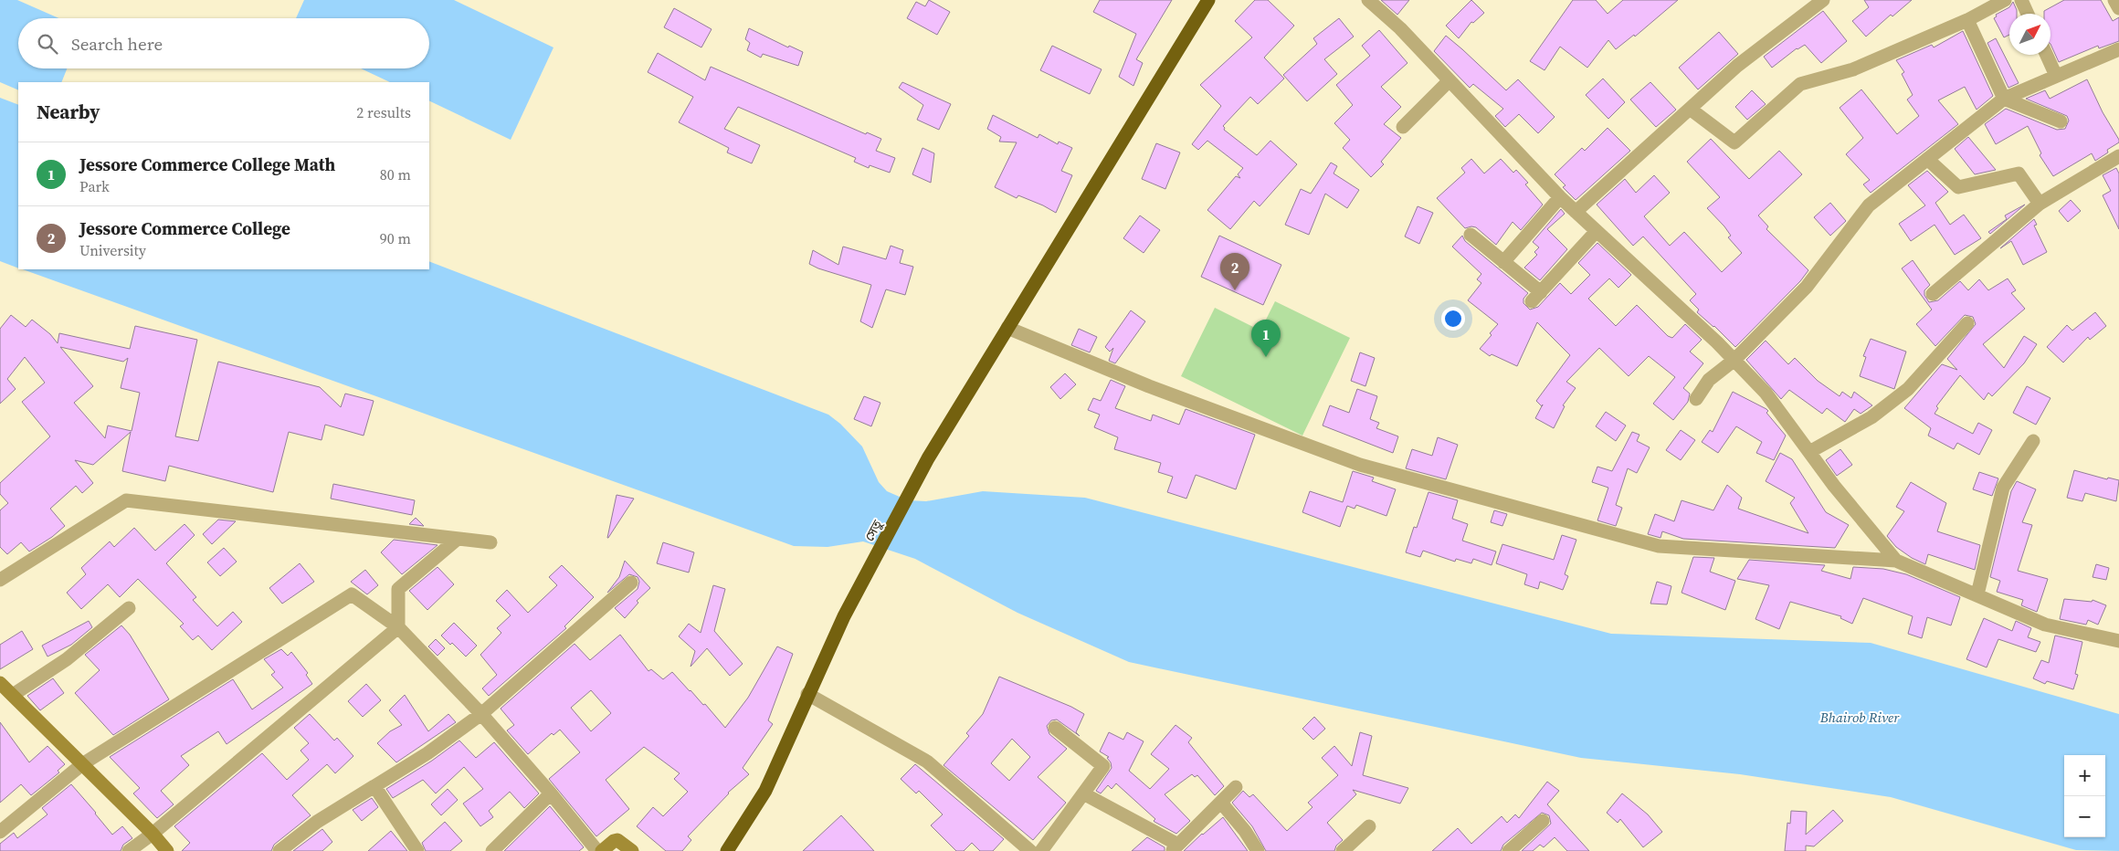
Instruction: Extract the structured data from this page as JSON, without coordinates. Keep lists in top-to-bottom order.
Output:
{
  "streets": {
    "highway": ["সেতু"]
  },
  "water": ["Bhairob River"],
  "north": "top right",
  "page": {
    "search": "Search here",
    "heading": ["Nearby", "2 results"],
    "list": [
      {
        "mark": "1",
        "name": "Jessore Commerce College Math",
        "note": "Park",
        "value": "80 m"
      },
      {
        "mark": "2",
        "name": "Jessore Commerce College",
        "note": "University",
        "value": "90 m"
      }
    ],
    "pins": ["2", "1"],
    "map_buttons": ["+", "−"]
  }
}
